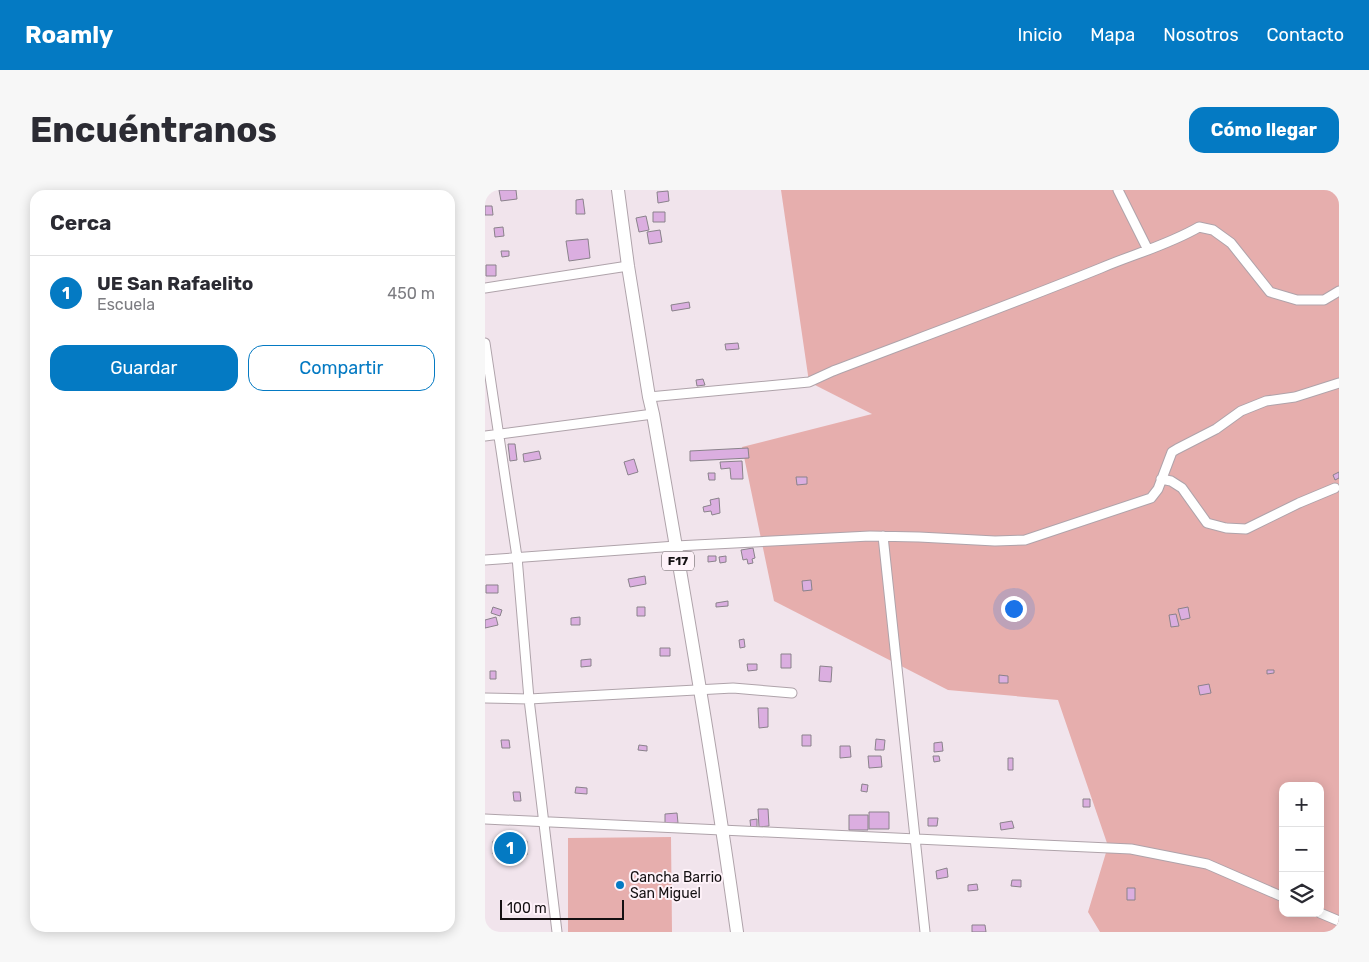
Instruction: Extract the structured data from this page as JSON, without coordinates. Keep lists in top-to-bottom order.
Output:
{
  "streets": {
    "highway": ["F17"]
  },
  "places": ["Cancha Barrio San Miguel"],
  "scale_bar": "100 m",
  "page": {
    "header": "Roamly",
    "nav": [
      "Inicio",
      "Mapa",
      "Nosotros",
      "Contacto"
    ],
    "buttons": [
      "Cómo llegar",
      ["Guardar", "Compartir"]
    ],
    "title": "Encuéntranos",
    "heading": "Cerca",
    "list": [
      {
        "mark": "1",
        "name": "UE San Rafaelito",
        "note": "Escuela",
        "value": "450 m"
      }
    ],
    "map_buttons": ["+", "−"],
    "pins": "1",
    "scale": "100 m"
  }
}
